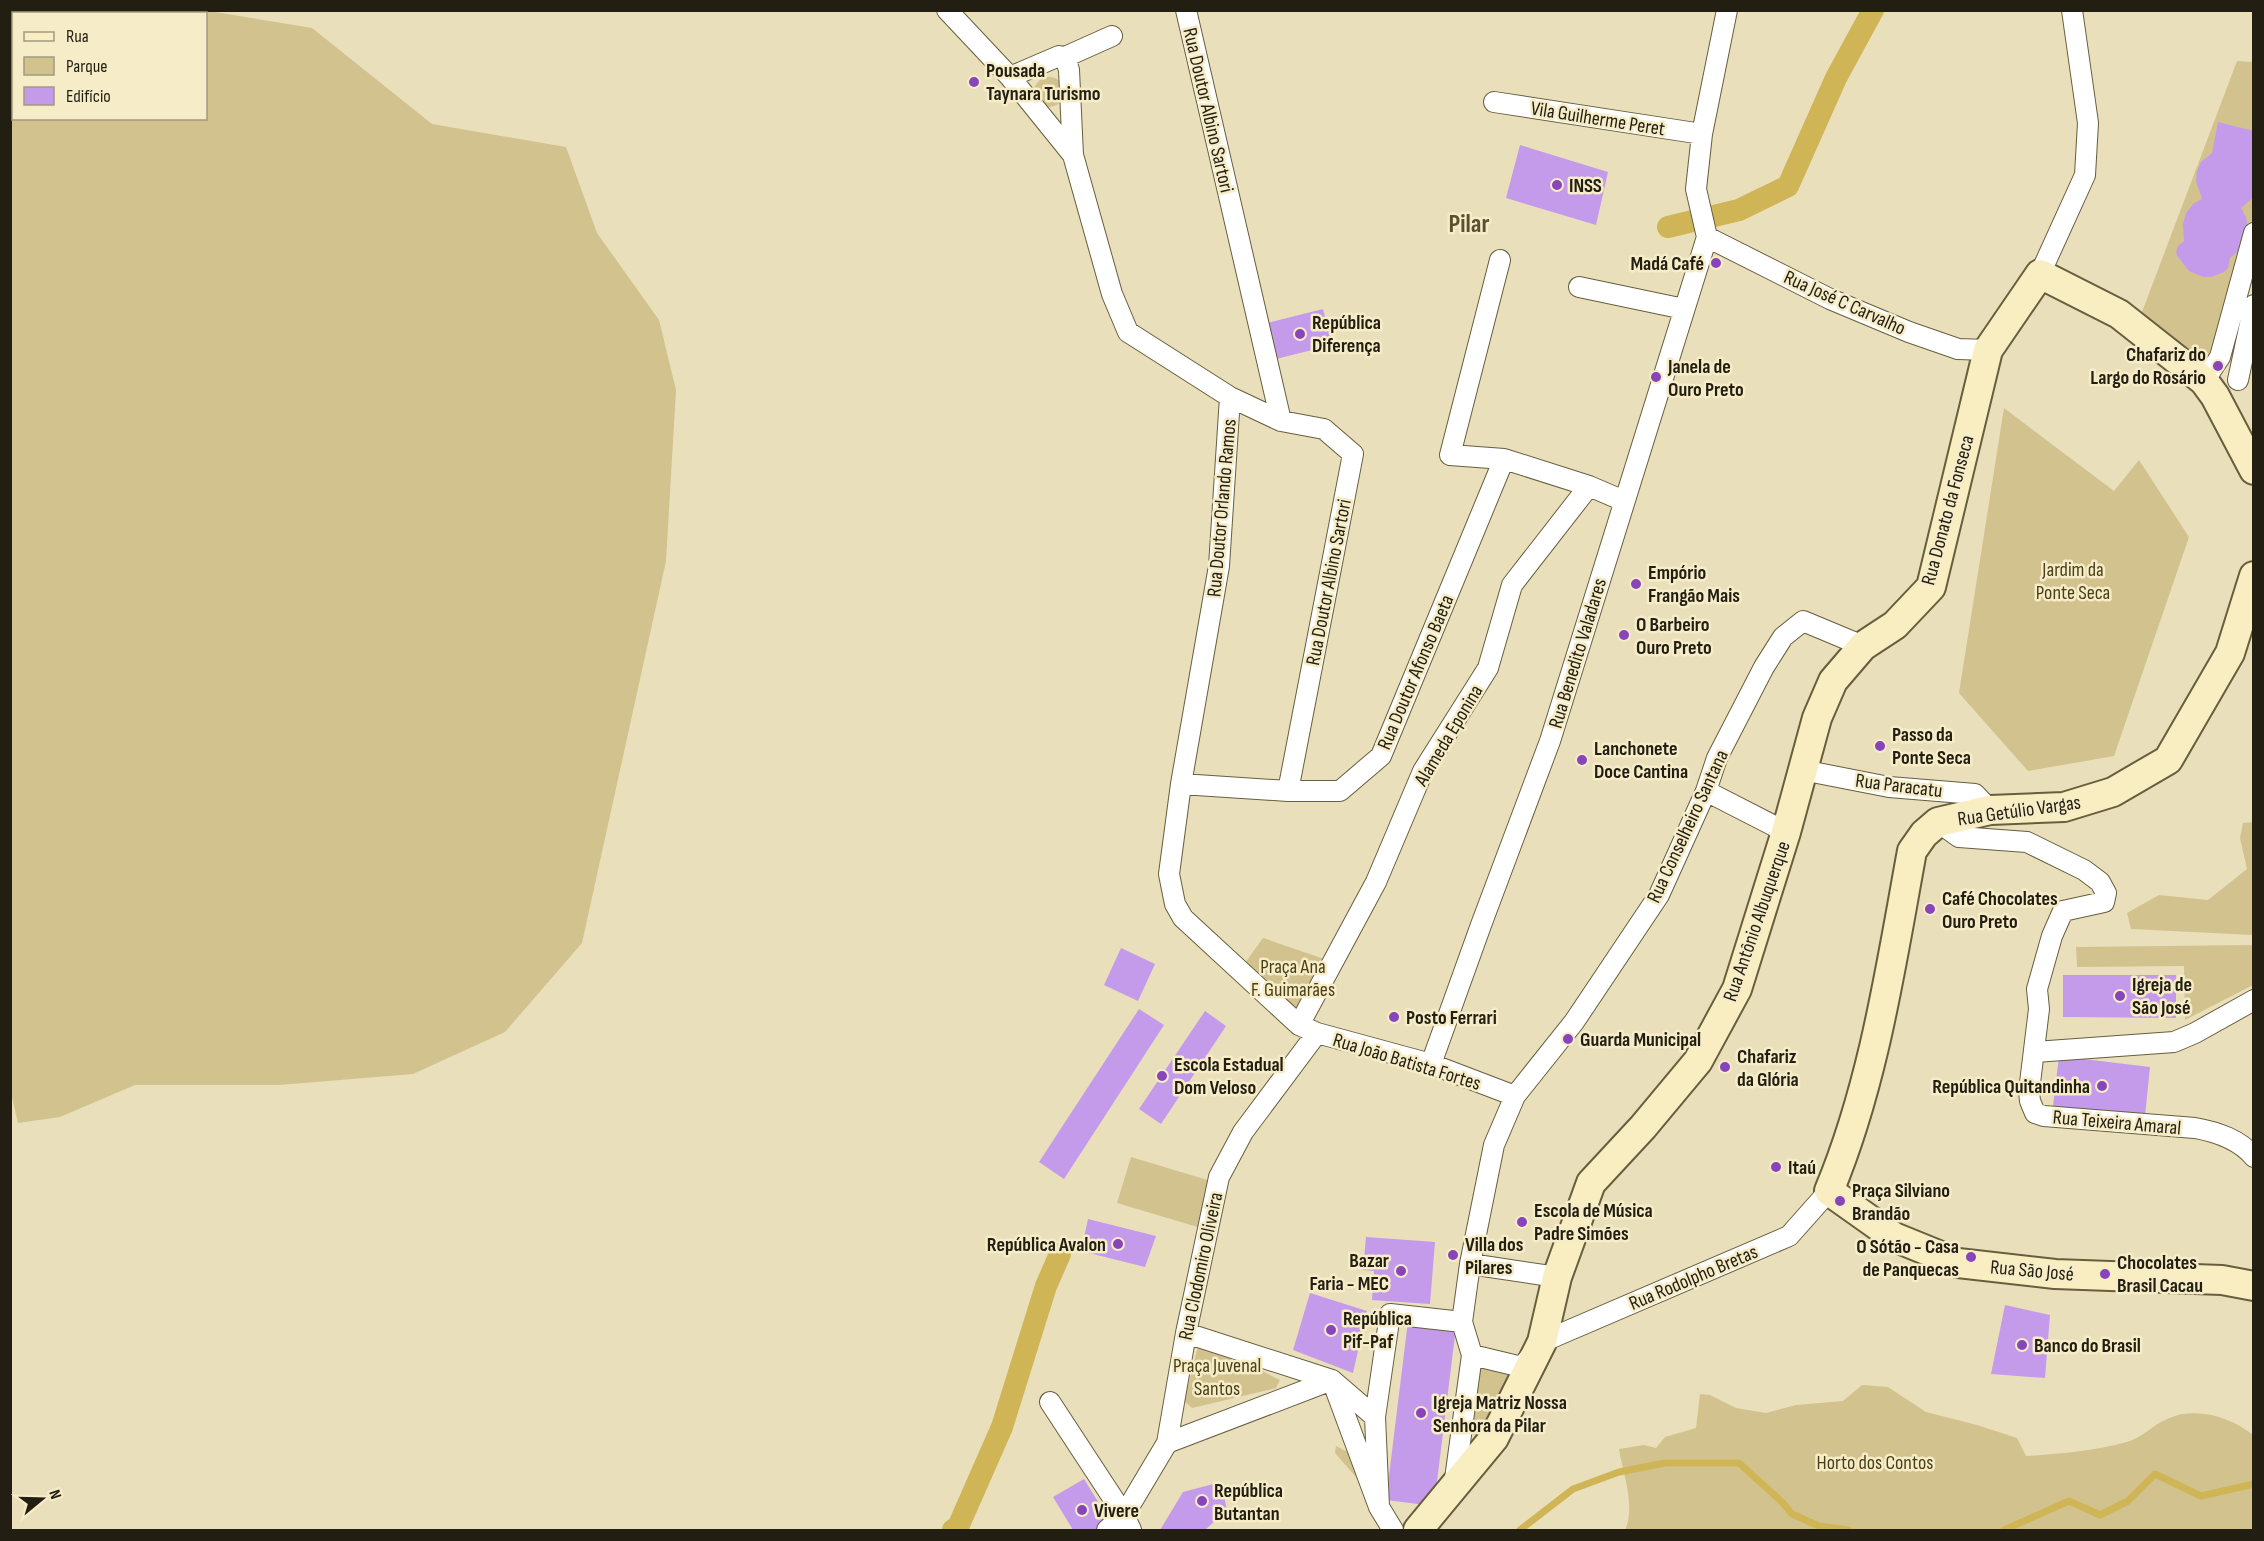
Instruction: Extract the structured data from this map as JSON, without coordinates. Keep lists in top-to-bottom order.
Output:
{
  "streets": {
    "street": [
      "Rua Doutor Albino Sartori",
      "Vila Guilherme Peret",
      "Rua José C Carvalho",
      "Rua Doutor Orlando Ramos",
      "Rua Donato da Fonseca",
      "Rua Benedito Valadares",
      "Rua Doutor Afonso Baeta",
      "Alameda Eponina",
      "Rua Paracatu",
      "Rua Getúlio Vargas",
      "Rua Conselheiro Santana",
      "Rua Antônio Albuquerque",
      "Rua João Batista Fortes",
      "Rua Teixeira Amaral",
      "Rua Clodomiro Oliveira",
      "Rua São José",
      "Rua Rodolpho Bretas"
    ]
  },
  "crossings": [
    ["Rua Doutor Albino Sartori", "Rua Doutor Orlando Ramos"],
    ["Rua Doutor Albino Sartori", "Rua Doutor Afonso Baeta"],
    ["Rua José C Carvalho", "Rua Donato da Fonseca"],
    ["Rua José C Carvalho", "Rua Benedito Valadares"],
    ["Rua Doutor Orlando Ramos", "Rua Doutor Afonso Baeta"],
    ["Rua Doutor Orlando Ramos", "Alameda Eponina"],
    ["Rua Doutor Orlando Ramos", "Rua João Batista Fortes"],
    ["Rua Doutor Orlando Ramos", "Rua Clodomiro Oliveira"],
    ["Rua Donato da Fonseca", "Rua Paracatu"],
    ["Rua Donato da Fonseca", "Rua Conselheiro Santana"],
    ["Rua Donato da Fonseca", "Rua Antônio Albuquerque"],
    ["Rua Benedito Valadares", "Rua João Batista Fortes"],
    ["Alameda Eponina", "Rua João Batista Fortes"],
    ["Alameda Eponina", "Rua Clodomiro Oliveira"],
    ["Rua Paracatu", "Rua Getúlio Vargas"],
    ["Rua Paracatu", "Rua Antônio Albuquerque"],
    ["Rua Getúlio Vargas", "Rua São José"],
    ["Rua Getúlio Vargas", "Rua Rodolpho Bretas"],
    ["Rua Conselheiro Santana", "Rua João Batista Fortes"],
    ["Rua Antônio Albuquerque", "Rua Rodolpho Bretas"],
    ["Rua João Batista Fortes", "Rua Clodomiro Oliveira"],
    ["Rua São José", "Rua Rodolpho Bretas"]
  ],
  "districts": ["Pilar"],
  "parks": [
    "Jardim da Ponte Seca",
    "Praça Ana F. Guimarães",
    "Praça Juvenal Santos",
    "Horto dos Contos"
  ],
  "places": [
    "Pousada Taynara Turismo",
    "INSS",
    "Madá Café",
    "República Diferença",
    "Chafariz do Largo do Rosário",
    "Janela de Ouro Preto",
    "Empório Frangão Mais",
    "O Barbeiro Ouro Preto",
    "Passo da Ponte Seca",
    "Lanchonete Doce Cantina",
    "Café Chocolates Ouro Preto",
    "Igreja de São José",
    "Posto Ferrari",
    "Guarda Municipal",
    "Chafariz da Glória",
    "Escola Estadual Dom Veloso",
    "República Quitandinha",
    "Itaú",
    "Praça Silviano Brandão",
    "Escola de Música Padre Simões",
    "República Avalon",
    "Villa dos Pilares",
    "O Sótão - Casa de Panquecas",
    "Bazar Faria - MEC",
    "Chocolates Brasil Cacau",
    "República Pif-Paf",
    "Banco do Brasil",
    "Igreja Matriz Nossa Senhora da Pilar",
    "República Butantan",
    "Vivere"
  ],
  "legend": ["Rua", "Parque", "Edifício"],
  "north": "right"
}
